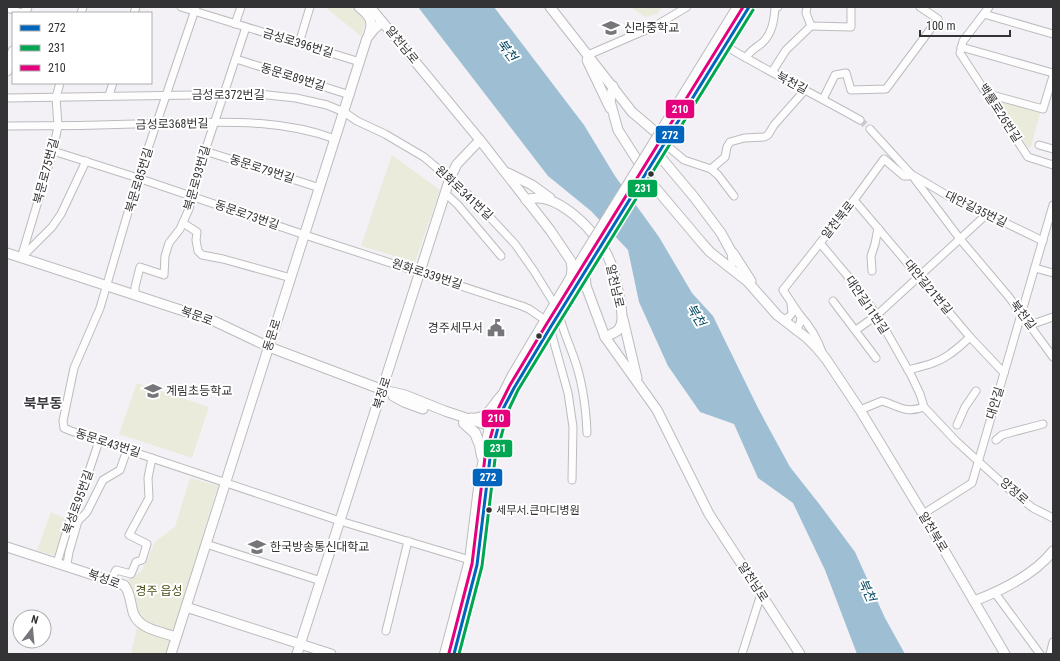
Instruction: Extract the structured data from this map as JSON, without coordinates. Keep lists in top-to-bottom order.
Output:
{
  "streets": {
    "street": [
      "금성로396번길",
      "알천남로",
      "동문로89번길",
      "북천길",
      "금성로372번길",
      "백률로26번길",
      "금성로368번길",
      "동문로79번길",
      "북문로75번길",
      "북문로93번길",
      "북문로85번길",
      "원화로341번길",
      "대안길35번길",
      "동문로73번길",
      "알천북로",
      "원화로339번길",
      "대안길21번길",
      "대안길11번길",
      "북문로",
      "동문로",
      "북정로",
      "대안길",
      "동문로43번길",
      "양정로",
      "북성로95번길",
      "북성로"
    ]
  },
  "crossings": [
    ["금성로396번길", "북문로93번길"],
    ["금성로396번길", "북문로85번길"],
    ["금성로396번길", "동문로"],
    ["알천남로", "동문로"],
    ["알천남로", "북정로"],
    ["동문로89번길", "북문로93번길"],
    ["동문로89번길", "동문로"],
    ["북천길", "대안길35번길"],
    ["북천길", "알천북로"],
    ["북천길", "대안길"],
    ["금성로372번길", "북문로75번길"],
    ["금성로372번길", "북문로93번길"],
    ["금성로372번길", "북문로85번길"],
    ["금성로372번길", "원화로341번길"],
    ["금성로372번길", "동문로"],
    ["금성로368번길", "북문로75번길"],
    ["금성로368번길", "북문로93번길"],
    ["금성로368번길", "북문로85번길"],
    ["금성로368번길", "동문로"],
    ["동문로79번길", "북문로93번길"],
    ["동문로79번길", "동문로"],
    ["북문로75번길", "동문로73번길"],
    ["북문로75번길", "북문로"],
    ["북문로93번길", "동문로73번길"],
    ["북문로93번길", "북문로"],
    ["북문로85번길", "동문로73번길"],
    ["북문로85번길", "북문로"],
    ["북문로85번길", "동문로43번길"],
    ["원화로341번길", "동문로"],
    ["원화로341번길", "북정로"],
    ["대안길35번길", "알천북로"],
    ["대안길35번길", "대안길"],
    ["동문로73번길", "원화로339번길"],
    ["동문로73번길", "동문로"],
    ["알천북로", "대안길21번길"],
    ["알천북로", "대안길11번길"],
    ["알천북로", "대안길"],
    ["원화로339번길", "동문로"],
    ["원화로339번길", "북정로"],
    ["대안길21번길", "대안길"],
    ["대안길11번길", "대안길"],
    ["대안길11번길", "양정로"],
    ["북문로", "동문로"],
    ["북문로", "북정로"],
    ["북문로", "동문로43번길"],
    ["동문로", "동문로43번길"],
    ["동문로", "북성로"],
    ["북정로", "동문로43번길"],
    ["대안길", "양정로"],
    ["동문로43번길", "북성로95번길"],
    ["북성로95번길", "북성로"]
  ],
  "districts": ["북부동"],
  "water": ["북천"],
  "parks": ["경주 읍성"],
  "places": {
    "school or university": ["신라중학교", "계림초등학교", "한국방송통신대학교"],
    "public building": ["경주세무서"],
    "other": ["세무서.큰마디병원"]
  },
  "lines": ["transit line 272", "transit line 210", "transit line 231"],
  "legend": ["272", "231", "210"],
  "scale_bar": "100 m",
  "north": "top"
}
